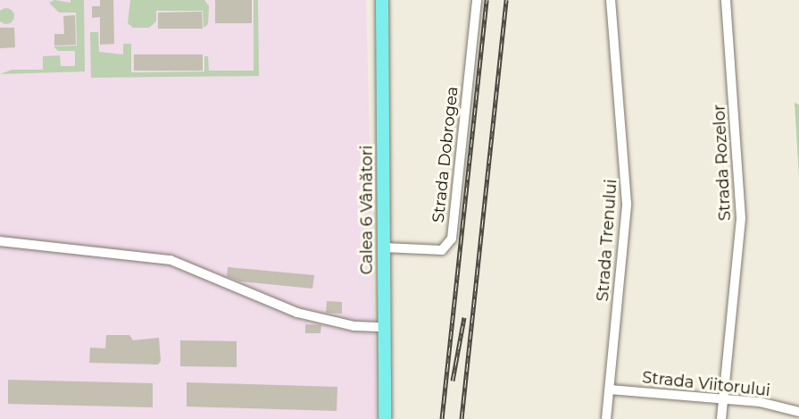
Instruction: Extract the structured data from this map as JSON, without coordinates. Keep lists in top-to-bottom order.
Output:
{
  "streets": {
    "main road": ["Calea 6 Vânători"],
    "street": [
      "Strada Dobrogea",
      "Strada Rozelor",
      "Strada Trenului",
      "Strada Viitorului"
    ]
  },
  "crossings": [
    ["Strada Dobrogea", "Calea 6 Vânători"],
    ["Strada Rozelor", "Strada Viitorului"],
    ["Strada Trenului", "Strada Viitorului"]
  ]
}
